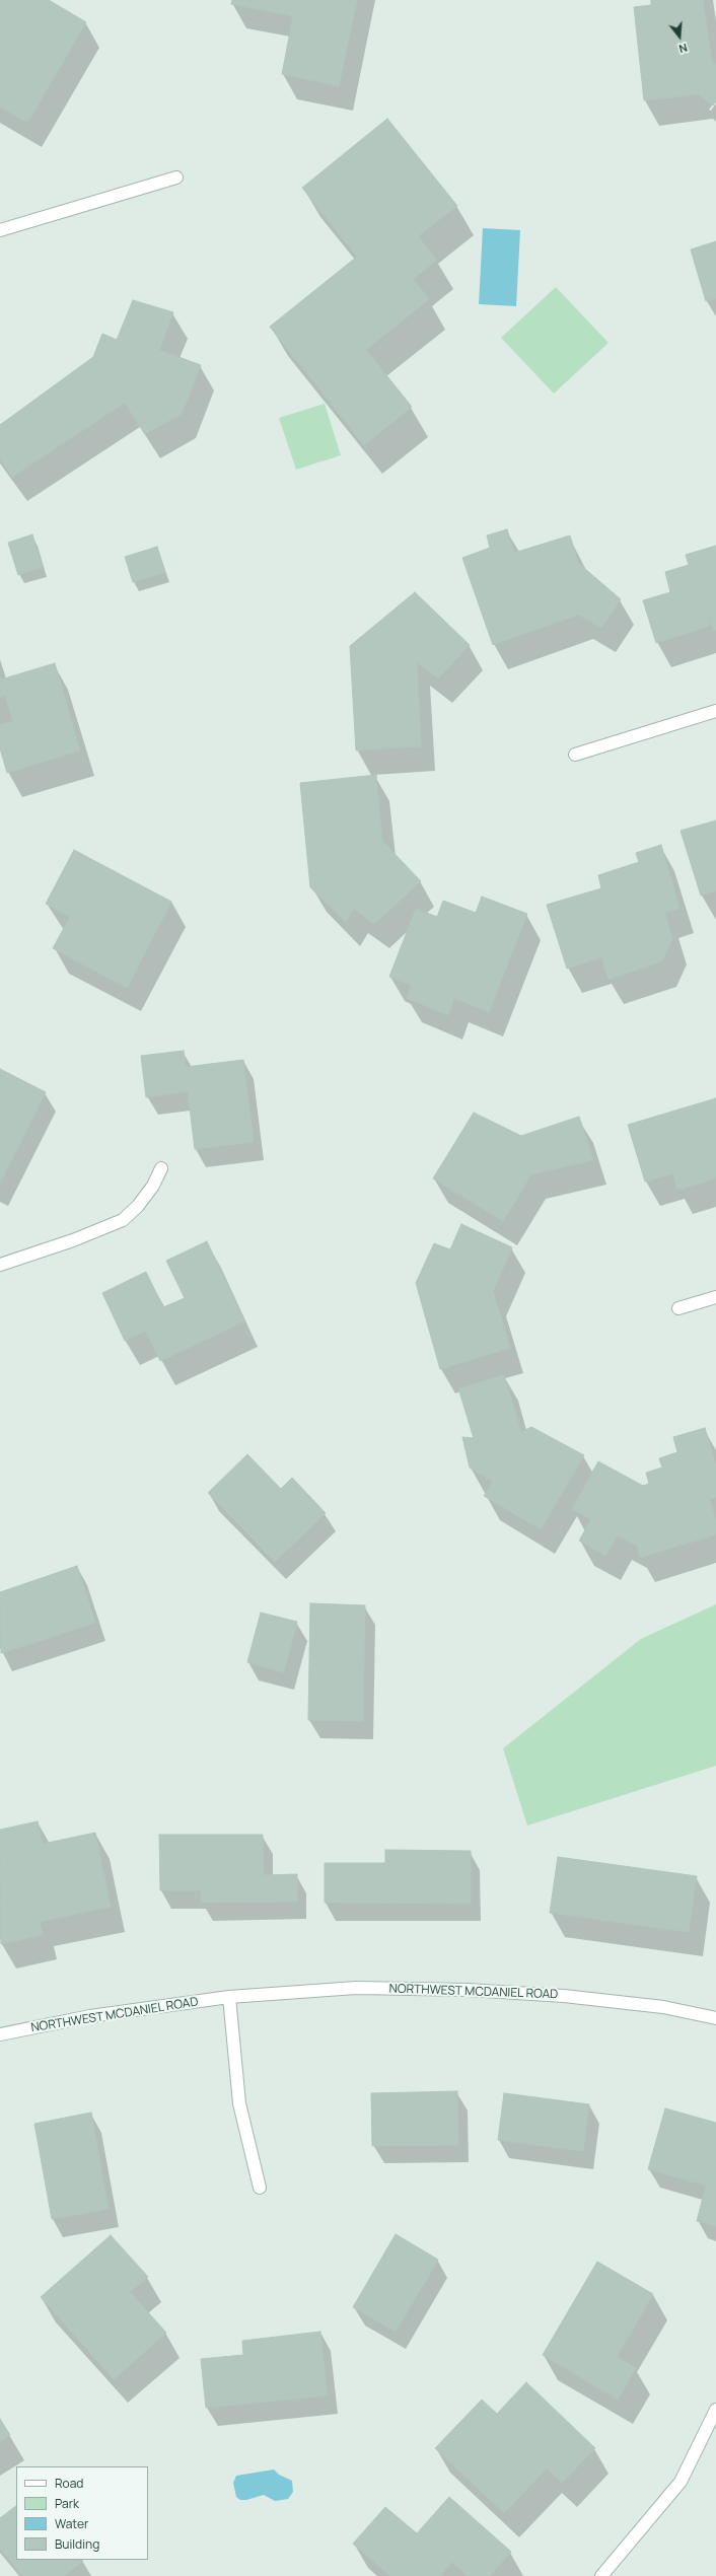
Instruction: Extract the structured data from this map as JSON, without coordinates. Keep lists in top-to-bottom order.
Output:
{
  "streets": {
    "street": ["NORTHWEST MCDANIEL ROAD"]
  },
  "legend": [
    "Road",
    "Park",
    "Water",
    "Building"
  ],
  "north": "bottom"
}
